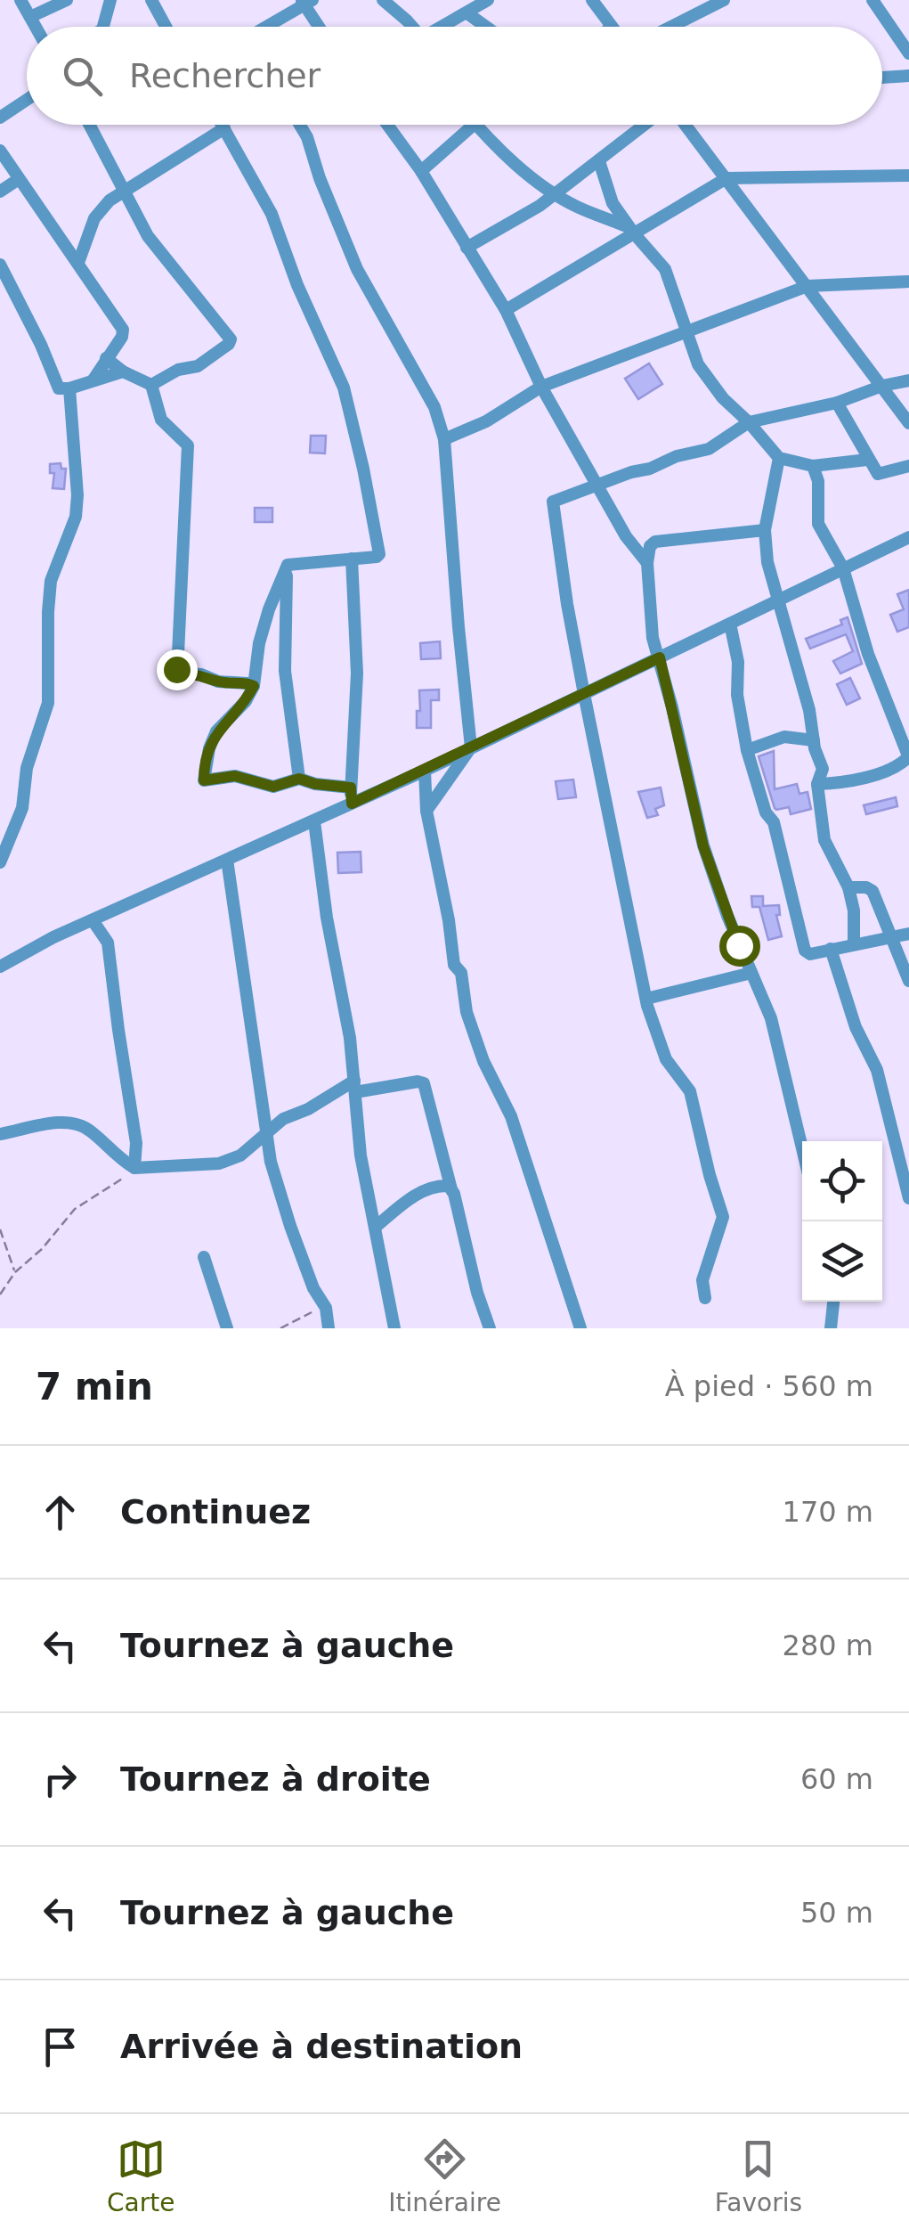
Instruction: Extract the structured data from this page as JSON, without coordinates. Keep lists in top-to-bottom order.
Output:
{
  "page": {
    "search": "Rechercher",
    "heading": ["7 min", "À pied · 560 m"],
    "list": [
      ["Continuez", "170 m"],
      ["Tournez à gauche", "280 m"],
      ["Tournez à droite", "60 m"],
      ["Tournez à gauche", "50 m"],
      "Arrivée à destination"
    ],
    "nav": ["Carte", "Itinéraire", "Favoris"]
  }
}
